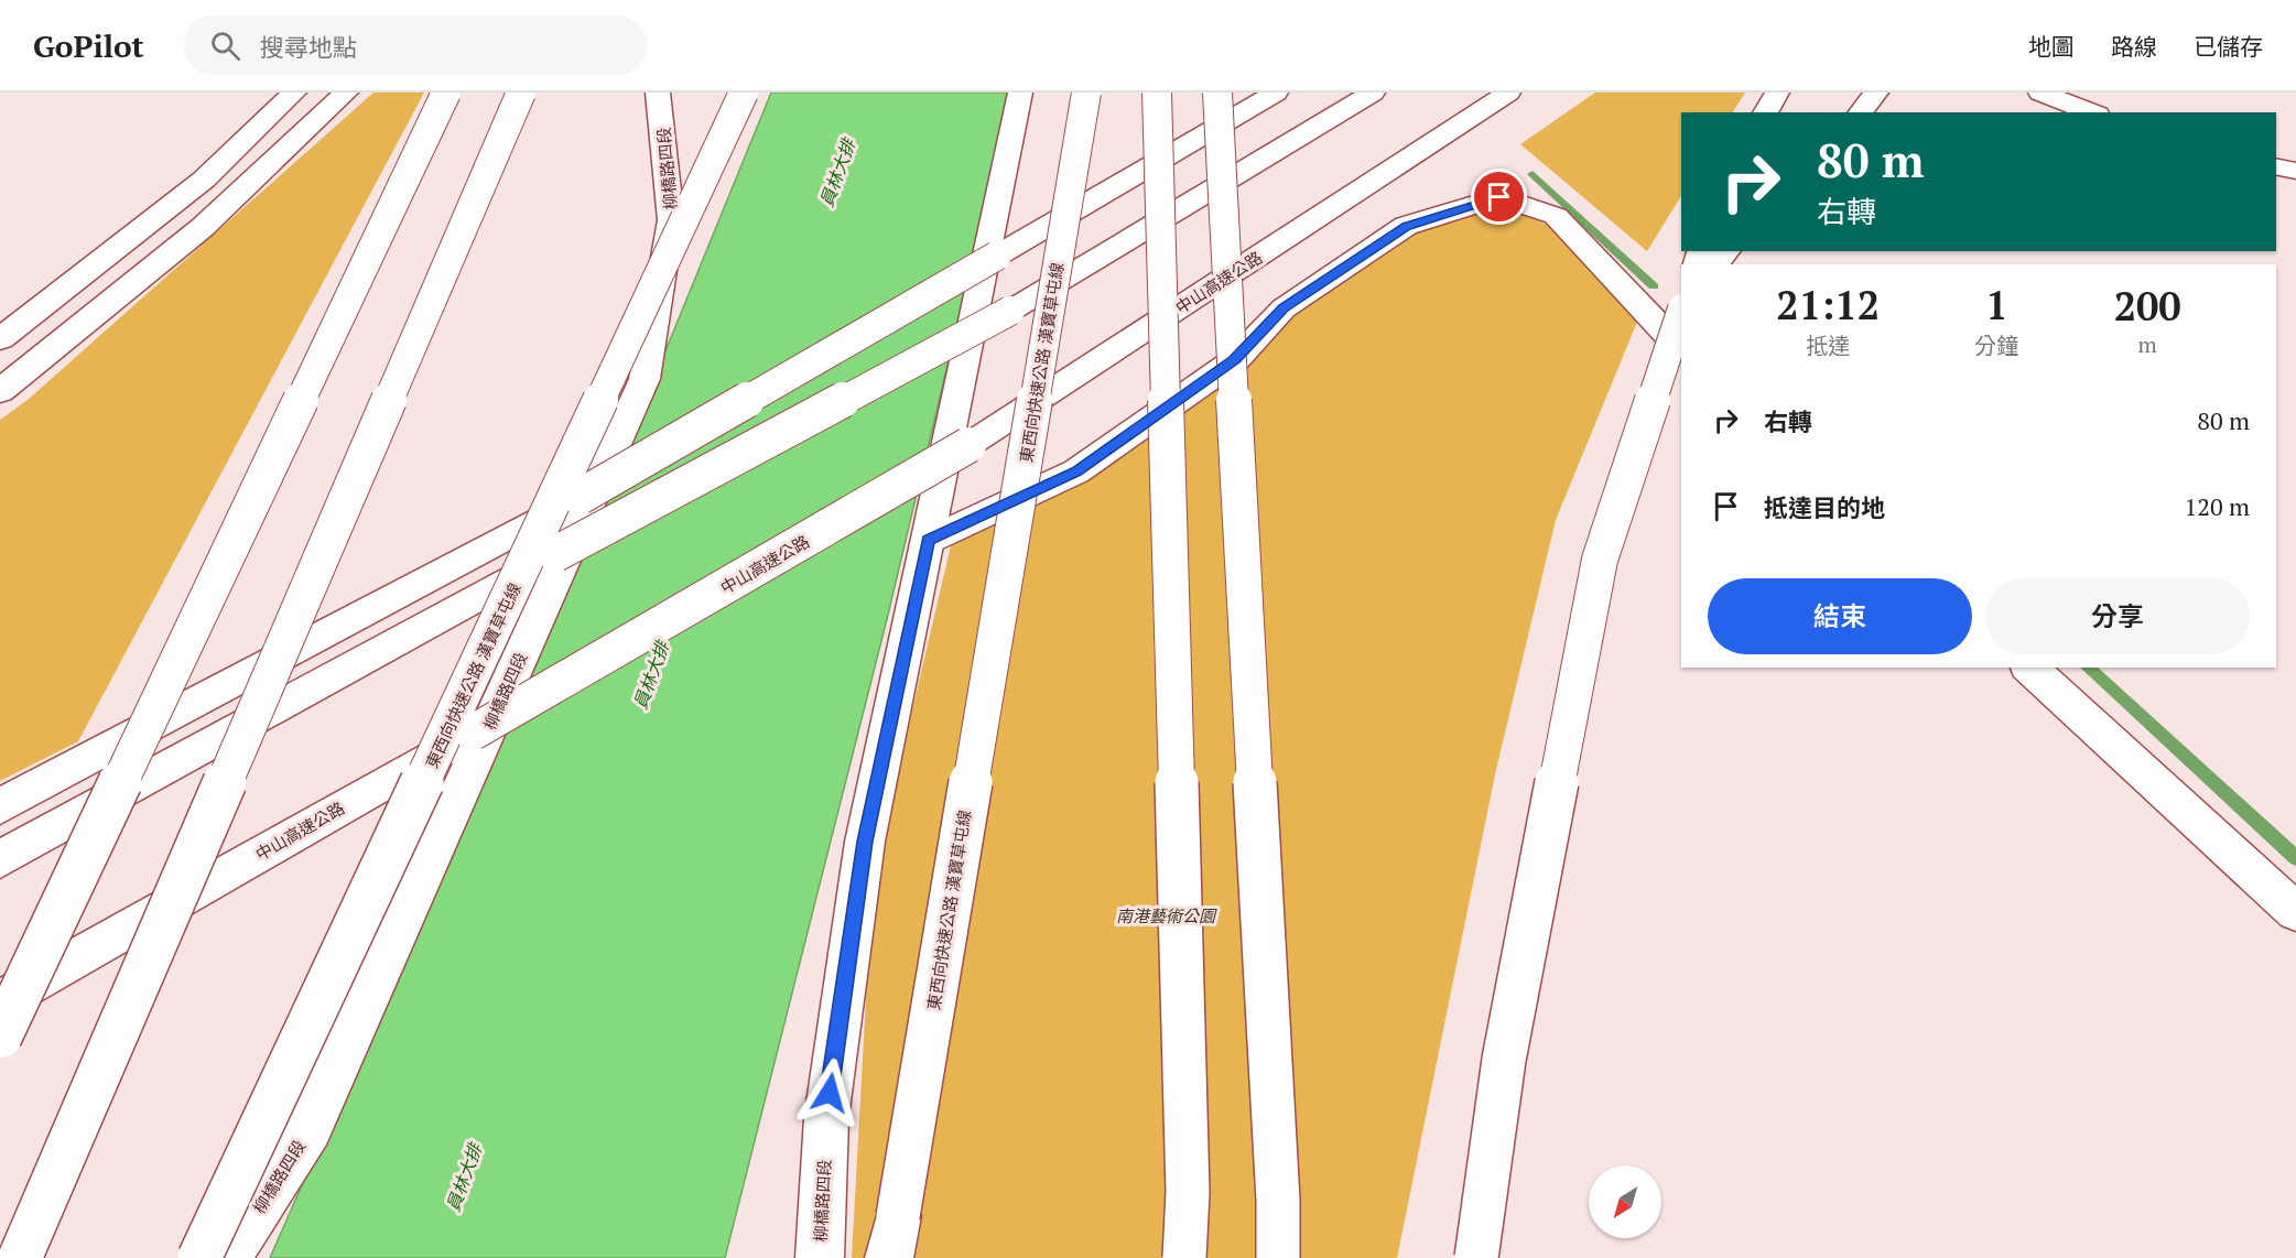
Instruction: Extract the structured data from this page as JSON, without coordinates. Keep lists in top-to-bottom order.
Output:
{
  "streets": {
    "main road": ["柳橋路四段", "中山高速公路", "東西向快速公路 漢寶草屯線"]
  },
  "water": ["員林大排"],
  "parks": ["南港藝術公園"],
  "north": "bottom left",
  "page": {
    "header": "GoPilot",
    "search": "搜尋地點",
    "nav": ["地圖", "路線", "已儲存"],
    "turn": ["80 m", "右轉"],
    "eta": [
      "21:12",
      "抵達",
      "1",
      "分鐘",
      "200",
      "m"
    ],
    "list": [
      {
        "name": "右轉",
        "value": "80 m"
      },
      {
        "name": "抵達目的地",
        "value": "120 m"
      }
    ],
    "buttons": ["結束", "分享"]
  }
}
